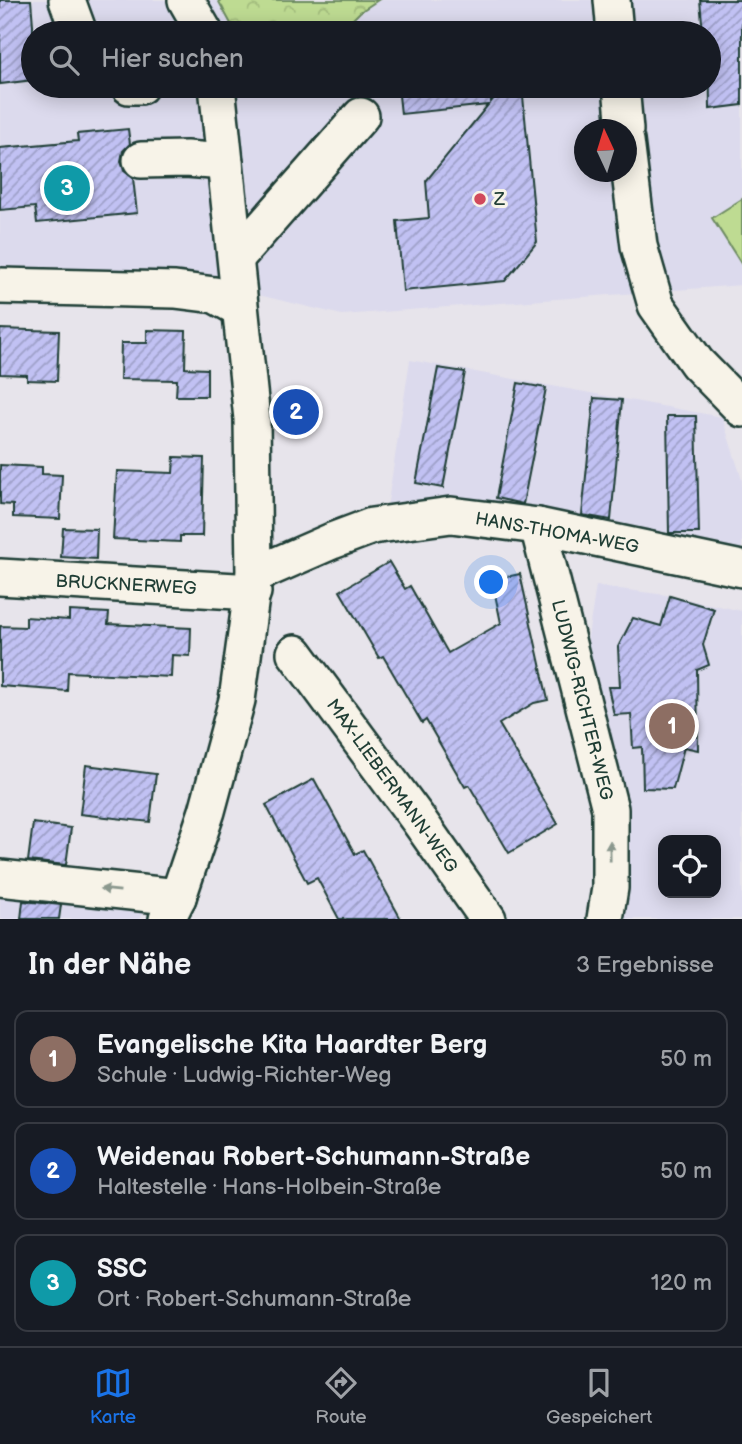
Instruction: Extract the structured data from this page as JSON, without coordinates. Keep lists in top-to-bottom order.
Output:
{
  "streets": {
    "street": [
      "HANS-THOMA-WEG",
      "BRUCKNERWEG",
      "LUDWIG-RICHTER-WEG",
      "MAX-LIEBERMANN-WEG"
    ]
  },
  "crossings": [
    ["HANS-THOMA-WEG", "BRUCKNERWEG"],
    ["HANS-THOMA-WEG", "LUDWIG-RICHTER-WEG"]
  ],
  "one_way": ["LUDWIG-RICHTER-WEG"],
  "places": ["Z"],
  "north": "top",
  "page": {
    "search": "Hier suchen",
    "pins": ["3", "2", "1"],
    "heading": ["In der Nähe", "3 Ergebnisse"],
    "list": [
      {
        "mark": "1",
        "name": "Evangelische Kita Haardter Berg",
        "note": "Schule · Ludwig-Richter-Weg",
        "value": "50 m"
      },
      {
        "mark": "2",
        "name": "Weidenau Robert-Schumann-Straße",
        "note": "Haltestelle · Hans-Holbein-Straße",
        "value": "50 m"
      },
      {
        "mark": "3",
        "name": "SSC",
        "note": "Ort · Robert-Schumann-Straße",
        "value": "120 m"
      }
    ],
    "nav": ["Karte", "Route", "Gespeichert"]
  }
}
